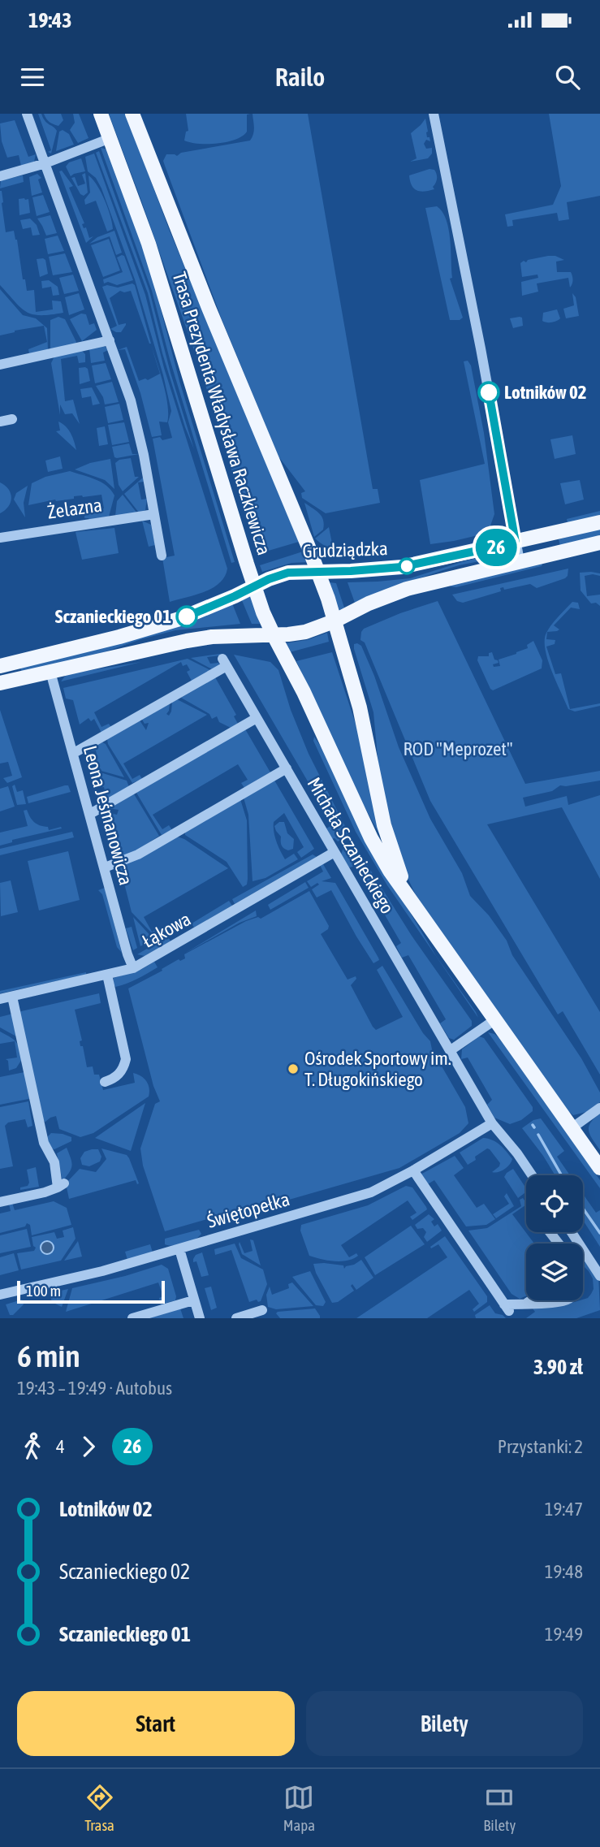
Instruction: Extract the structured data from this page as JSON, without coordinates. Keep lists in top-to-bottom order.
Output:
{
  "streets": {
    "main road": ["Trasa Prezydenta Władysława Raczkiewicza", "Grudziądzka"],
    "street": [
      "Żelazna",
      "Leona Jeśmanowicza",
      "Michała Sczanieckiego",
      "Łąkowa",
      "Świętopełka"
    ]
  },
  "crossings": [
    ["Trasa Prezydenta Władysława Raczkiewicza", "Grudziądzka"],
    ["Leona Jeśmanowicza", "Michała Sczanieckiego"],
    ["Leona Jeśmanowicza", "Łąkowa"],
    ["Michała Sczanieckiego", "Łąkowa"],
    ["Michała Sczanieckiego", "Świętopełka"]
  ],
  "parks": ["ROD \"Meprozet\""],
  "places": ["Lotników 02", "Sczanieckiego 01", "Ośrodek Sportowy im. T. Długokińskiego"],
  "lines": ["bus line 26"],
  "scale_bar": "100 m",
  "page": {
    "status": "19:43",
    "header": "Railo",
    "on_map": "26",
    "scale": "100 m",
    "heading": ["6 min", "19:43 – 19:49 · Autobus", "3.90 zł"],
    "legs": ["4", "26", "Przystanki: 2"],
    "list": [
      {
        "name": "Lotników 02",
        "value": "19:47"
      },
      {
        "name": "Sczanieckiego 02",
        "value": "19:48"
      },
      {
        "name": "Sczanieckiego 01",
        "value": "19:49"
      }
    ],
    "buttons": ["Start", "Bilety"],
    "tabs": ["Trasa", "Mapa", "Bilety"]
  }
}
